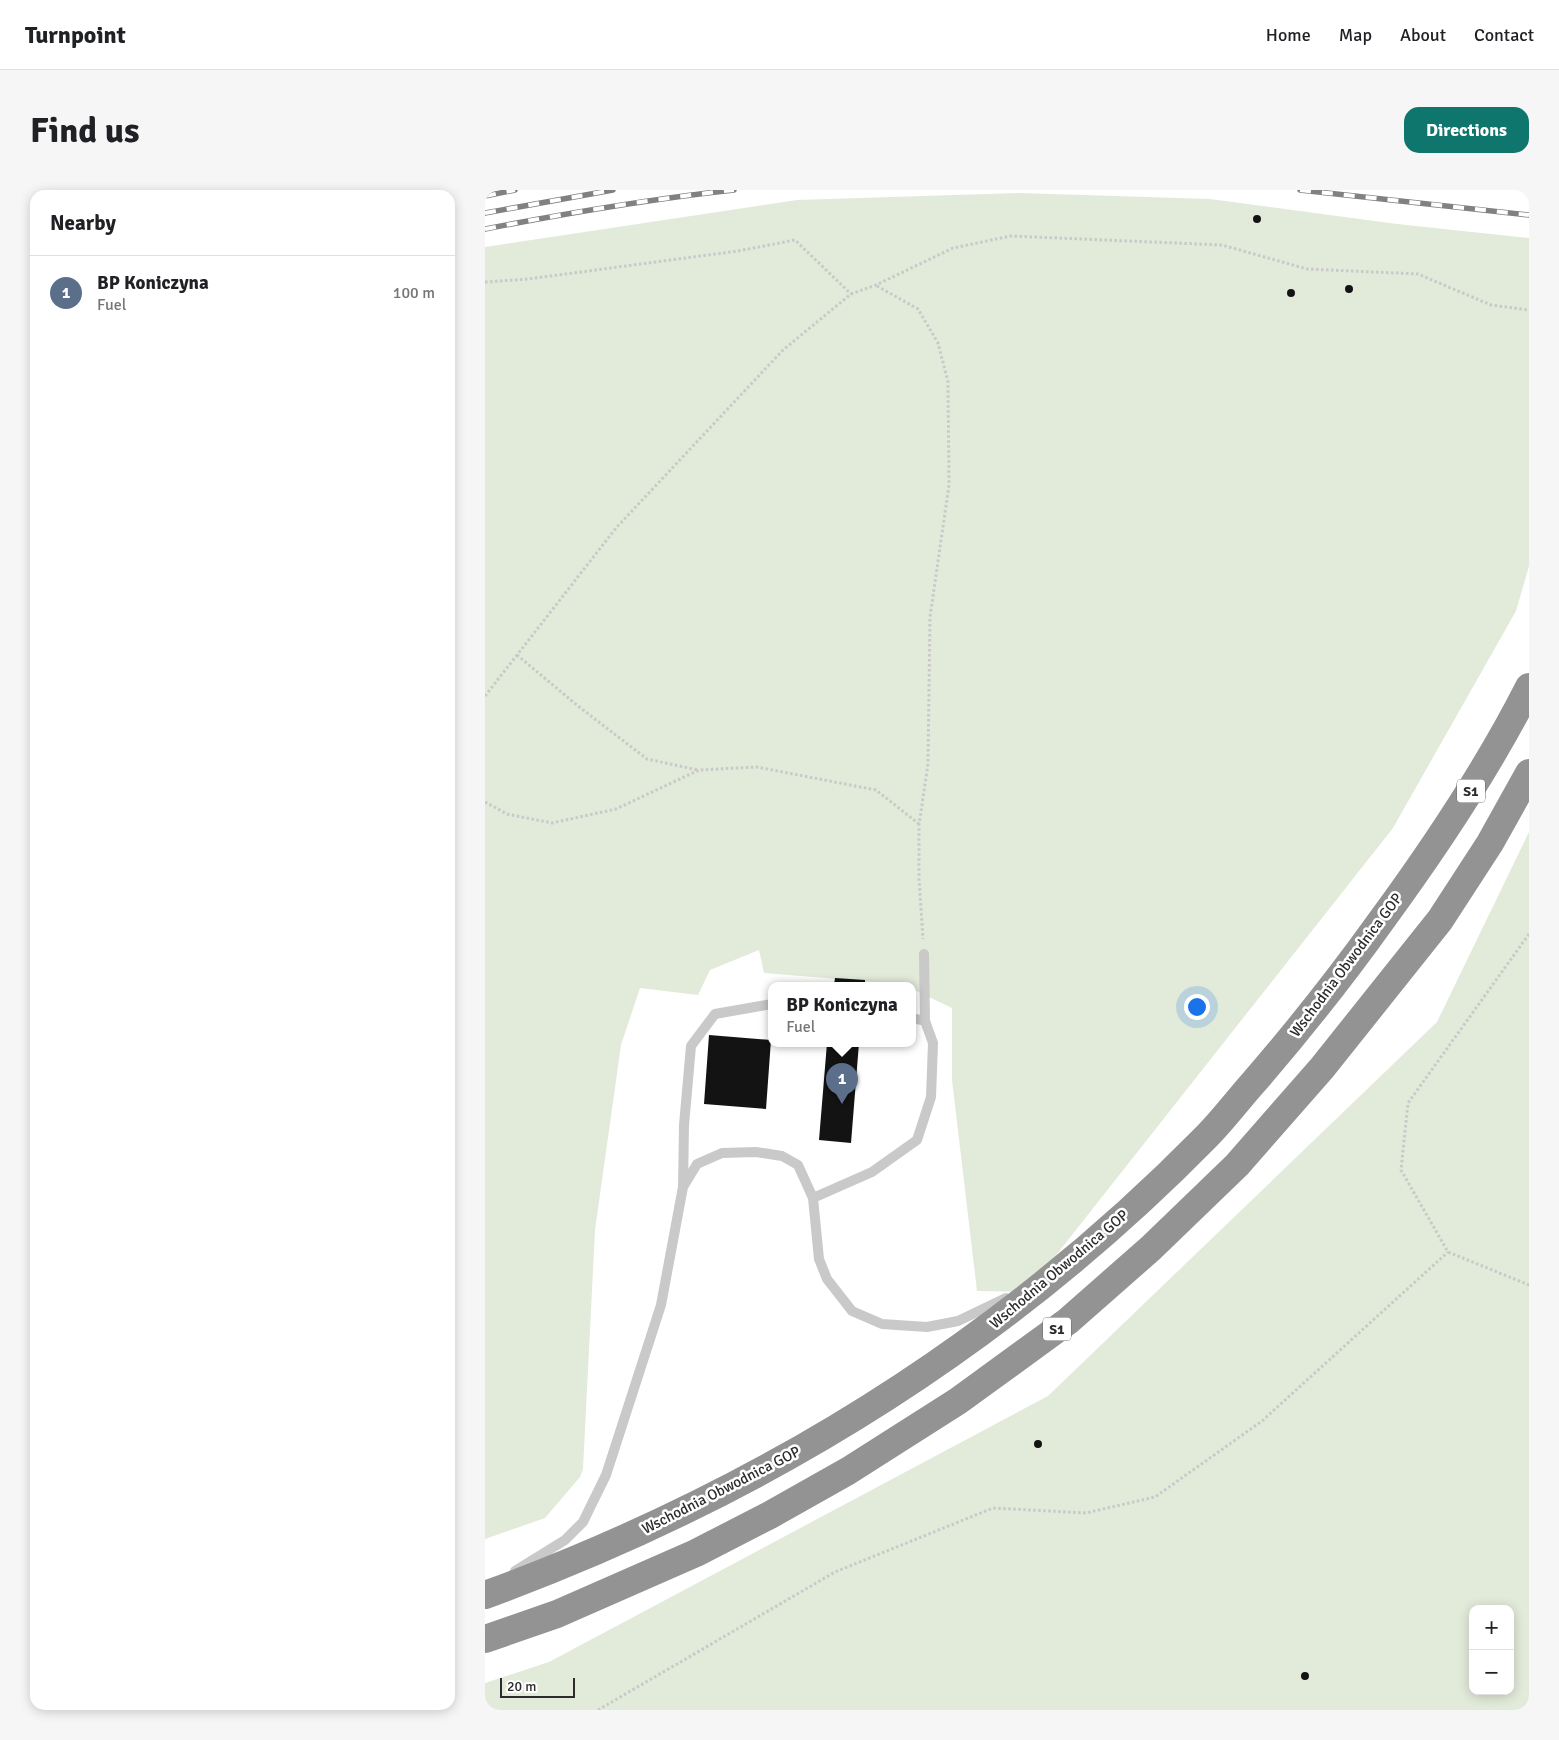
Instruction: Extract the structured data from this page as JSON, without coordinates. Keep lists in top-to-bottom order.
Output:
{
  "streets": {
    "highway": ["S1", "Wschodnia Obwodnica GOP"]
  },
  "scale_bar": "20 m",
  "page": {
    "header": "Turnpoint",
    "nav": [
      "Home",
      "Map",
      "About",
      "Contact"
    ],
    "buttons": "Directions",
    "title": "Find us",
    "heading": "Nearby",
    "list": [
      {
        "mark": "1",
        "name": "BP Koniczyna",
        "note": "Fuel",
        "value": "100 m"
      }
    ],
    "popup": ["BP Koniczyna", "Fuel"],
    "pins": "1",
    "map_buttons": ["+", "−"],
    "scale": "20 m"
  }
}
